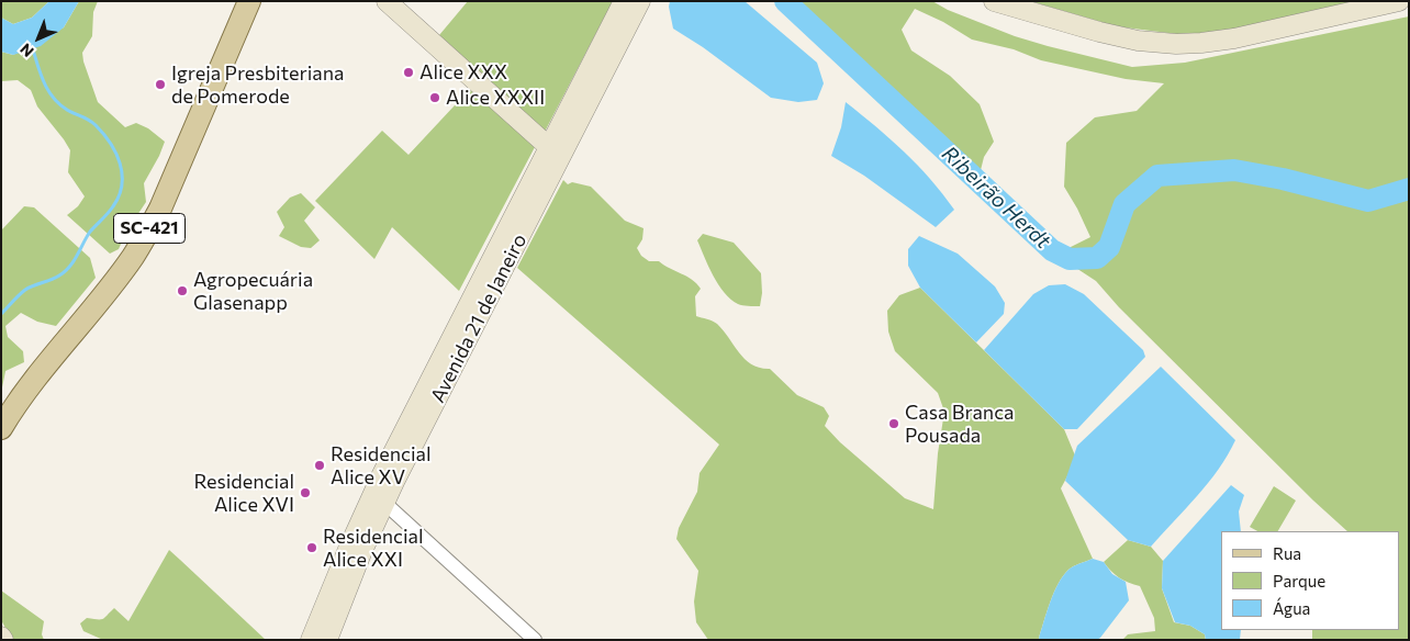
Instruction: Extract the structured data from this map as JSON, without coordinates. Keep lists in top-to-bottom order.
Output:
{
  "streets": {
    "main road": ["SC-421", "Avenida 21 de Janeiro"]
  },
  "water": ["Ribeirão Herdt"],
  "places": [
    "Alice XXX",
    "Igreja Presbiteriana de Pomerode",
    "Alice XXXII",
    "Agropecuária Glasenapp",
    "Casa Branca Pousada",
    "Residencial Alice XV",
    "Residencial Alice XVI",
    "Residencial Alice XXI"
  ],
  "legend": ["Rua", "Parque", "Água"],
  "north": "bottom left"
}
